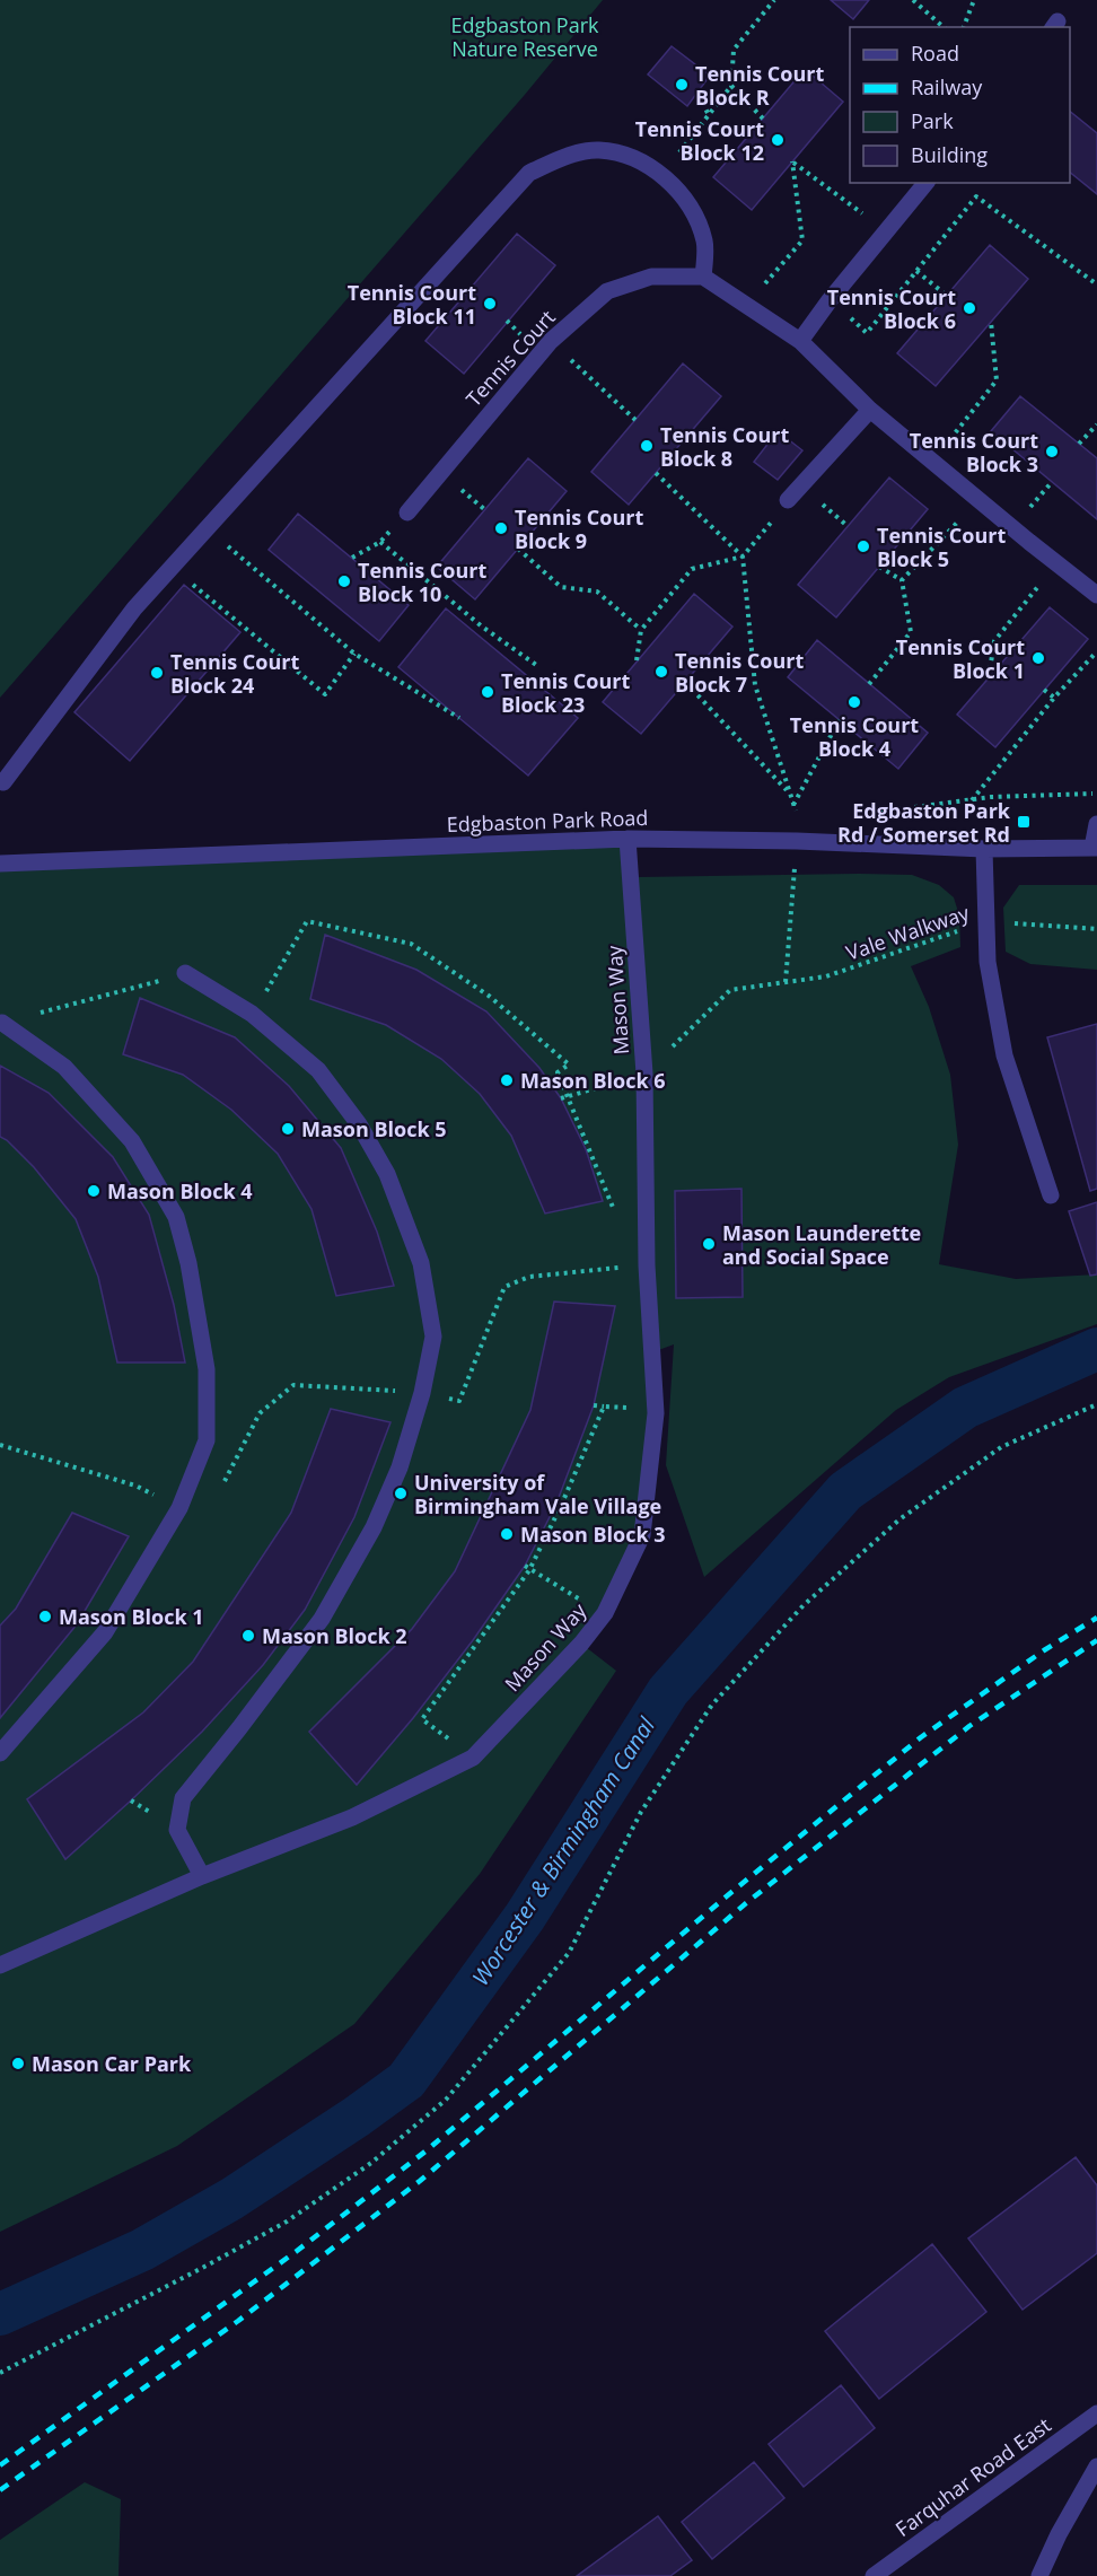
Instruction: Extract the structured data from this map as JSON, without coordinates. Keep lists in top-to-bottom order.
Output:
{
  "streets": {
    "street": [
      "Tennis Court",
      "Edgbaston Park Road",
      "Mason Way",
      "Farquhar Road East"
    ],
    "path": ["Vale Walkway"]
  },
  "crossings": [
    ["Edgbaston Park Road", "Mason Way"],
    ["Vale Walkway", "Mason Way"]
  ],
  "water": ["Worcester & Birmingham Canal"],
  "parks": ["Edgbaston Park Nature Reserve"],
  "places": {
    "other": [
      "Tennis Court Block R",
      "Tennis Court Block 12",
      "Tennis Court Block 11",
      "Tennis Court Block 6",
      "Tennis Court Block 8",
      "Tennis Court Block 3",
      "Tennis Court Block 9",
      "Tennis Court Block 5",
      "Tennis Court Block 10",
      "Tennis Court Block 1",
      "Tennis Court Block 7",
      "Tennis Court Block 24",
      "Tennis Court Block 23",
      "Tennis Court Block 4",
      "Mason Block 6",
      "Mason Block 5",
      "Mason Block 4",
      "Mason Launderette and Social Space",
      "University of Birmingham Vale Village",
      "Mason Block 3",
      "Mason Block 1",
      "Mason Block 2",
      "Mason Car Park"
    ],
    "transit": ["Edgbaston Park Rd / Somerset Rd"]
  },
  "legend": [
    "Road",
    "Railway",
    "Park",
    "Building"
  ]
}
